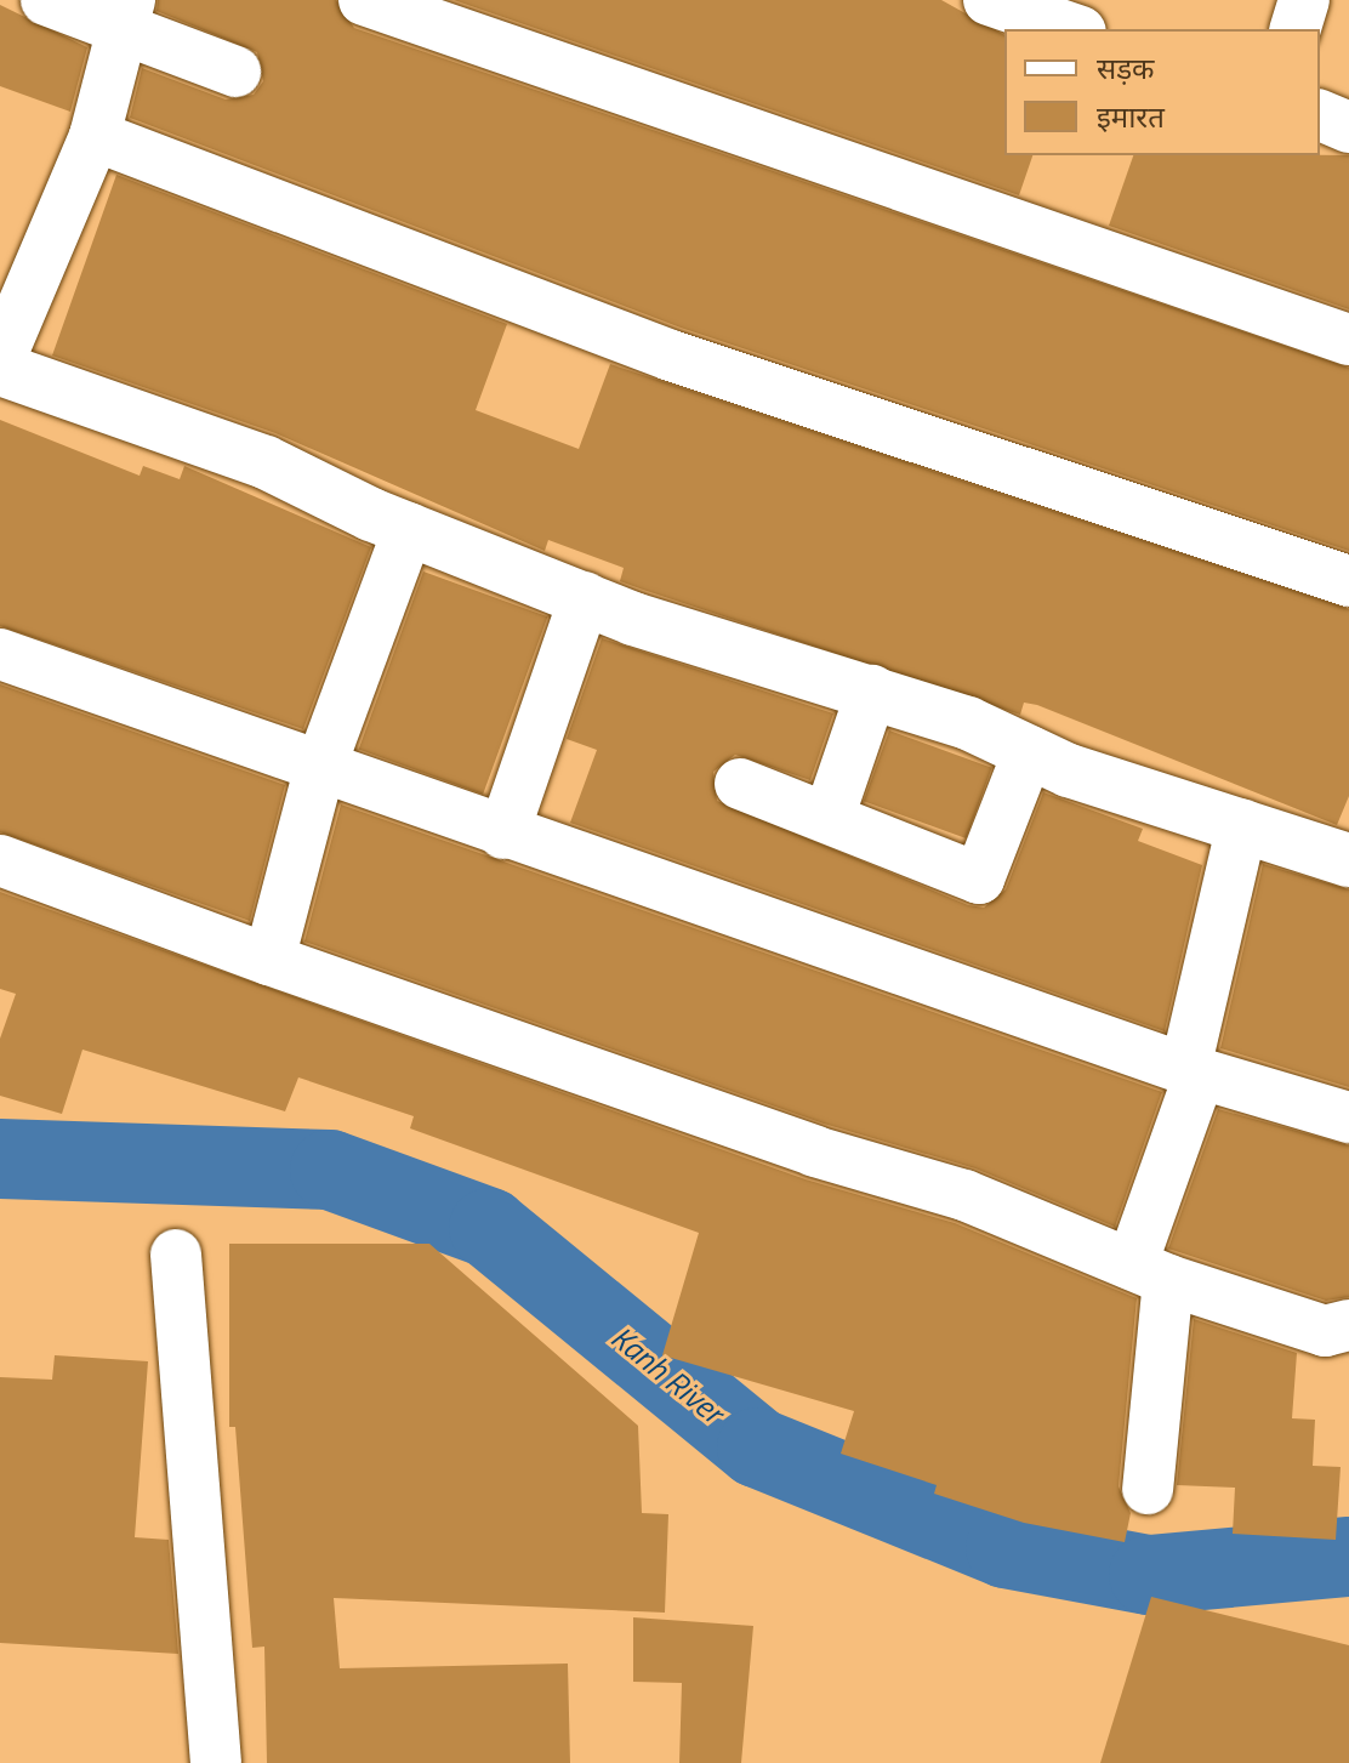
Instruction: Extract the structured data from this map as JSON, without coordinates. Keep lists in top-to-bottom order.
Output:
{
  "water": ["Kanh River"],
  "legend": ["सड़क", "इमारत"]
}
